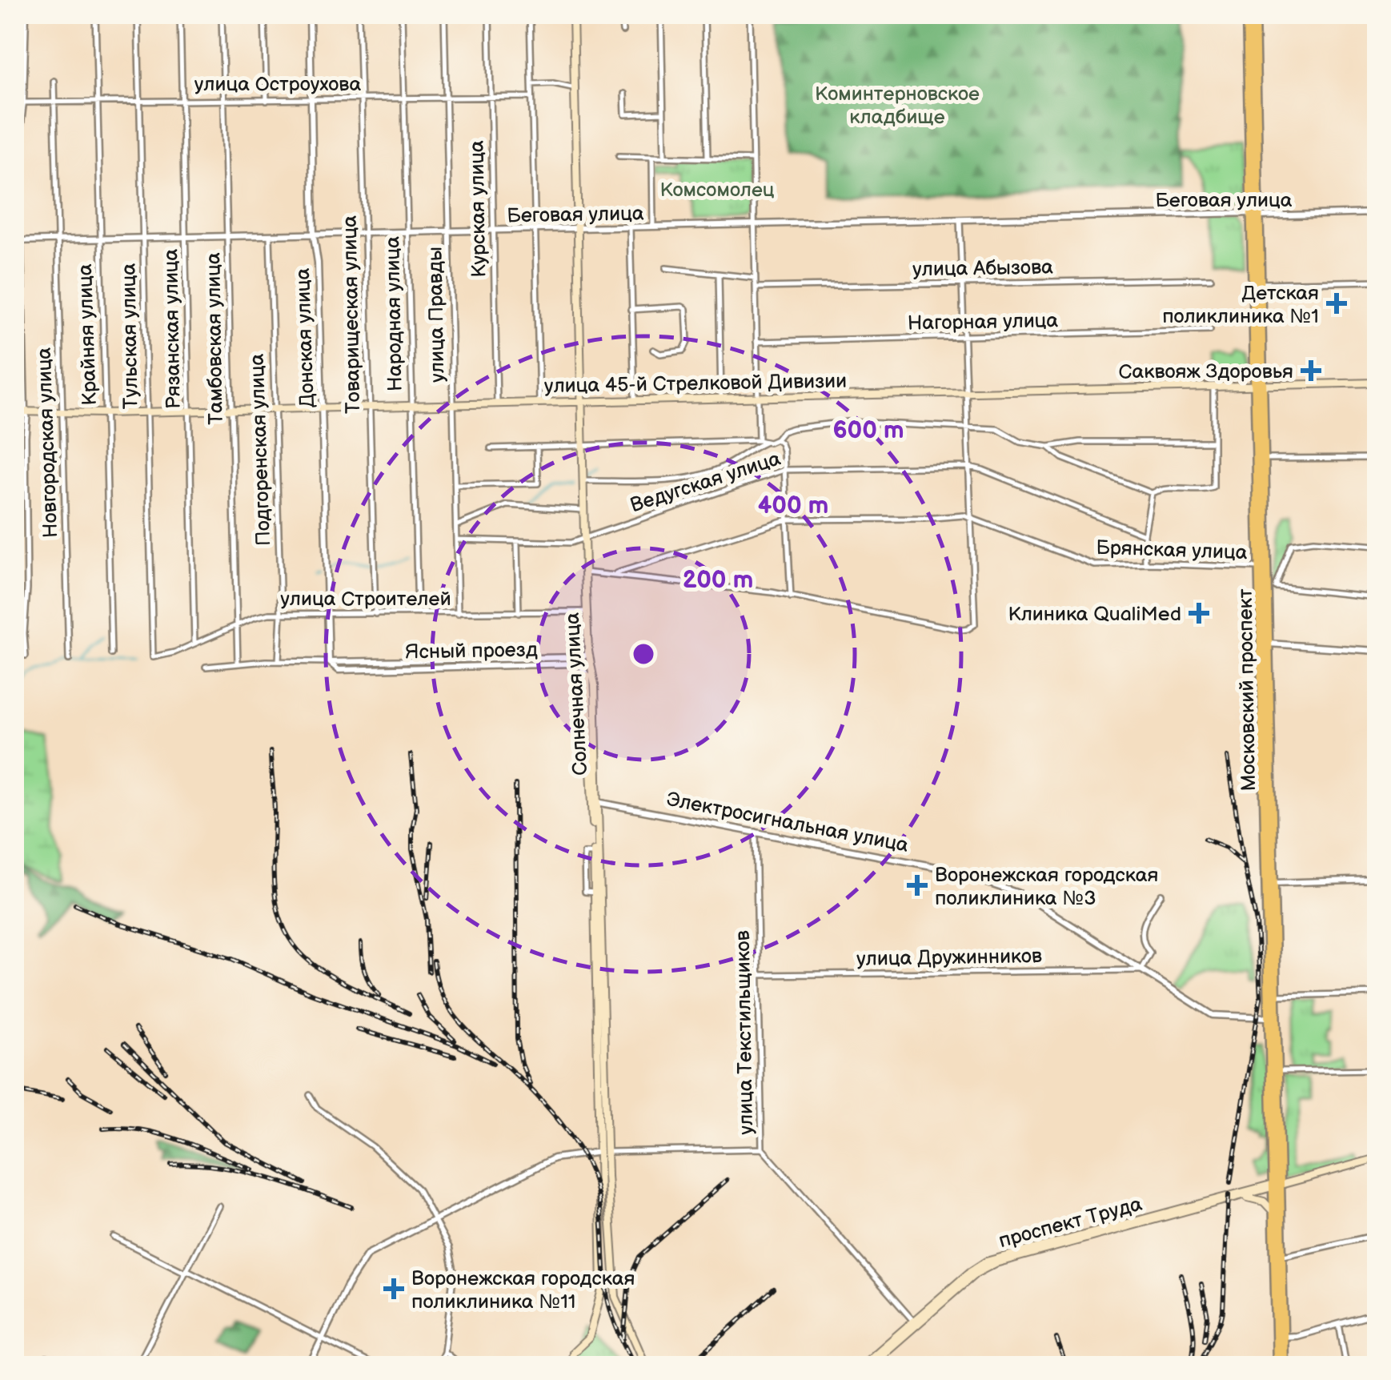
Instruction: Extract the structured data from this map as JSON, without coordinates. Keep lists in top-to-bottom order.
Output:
{
  "streets": {
    "main road": [
      "улица 45-й Стрелковой Дивизии",
      "Московский проспект",
      "Солнечная улица",
      "проспект Труда"
    ],
    "street": [
      "улица Остроухова",
      "Беговая улица",
      "Курская улица",
      "улица Абызова",
      "Народная улица",
      "Товарищеская улица",
      "улица Правды",
      "Нагорная улица",
      "Рязанская улица",
      "Крайняя улица",
      "Тульская улица",
      "Донская улица",
      "Тамбовская улица",
      "Новгородская улица",
      "Подгоренская улица",
      "Ведугская улица",
      "Брянская улица",
      "улица Строителей",
      "Ясный проезд",
      "Электросигнальная улица",
      "улица Дружинников",
      "улица Текстильщиков"
    ]
  },
  "crossings": [
    ["улица Остроухова", "Курская улица"],
    ["улица Остроухова", "Народная улица"],
    ["улица Остроухова", "Товарищеская улица"],
    ["улица Остроухова", "улица Правды"],
    ["улица Остроухова", "Рязанская улица"],
    ["улица Остроухова", "Крайняя улица"],
    ["улица Остроухова", "Тульская улица"],
    ["улица Остроухова", "Донская улица"],
    ["улица Остроухова", "Тамбовская улица"],
    ["улица Остроухова", "Новгородская улица"],
    ["Беговая улица", "Курская улица"],
    ["Беговая улица", "Народная улица"],
    ["Беговая улица", "Товарищеская улица"],
    ["Беговая улица", "улица Правды"],
    ["Беговая улица", "Рязанская улица"],
    ["Беговая улица", "Крайняя улица"],
    ["Беговая улица", "Тульская улица"],
    ["Беговая улица", "Донская улица"],
    ["Беговая улица", "Тамбовская улица"],
    ["Беговая улица", "Новгородская улица"],
    ["Беговая улица", "Подгоренская улица"],
    ["Беговая улица", "Московский проспект"],
    ["Беговая улица", "Солнечная улица"],
    ["Курская улица", "улица 45-й Стрелковой Дивизии"],
    ["Народная улица", "улица 45-й Стрелковой Дивизии"],
    ["Народная улица", "улица Строителей"],
    ["Товарищеская улица", "улица 45-й Стрелковой Дивизии"],
    ["Товарищеская улица", "улица Строителей"],
    ["улица Правды", "улица 45-й Стрелковой Дивизии"],
    ["улица Правды", "Ведугская улица"],
    ["улица Правды", "улица Строителей"],
    ["Рязанская улица", "улица 45-й Стрелковой Дивизии"],
    ["Рязанская улица", "улица Строителей"],
    ["Крайняя улица", "улица 45-й Стрелковой Дивизии"],
    ["Тульская улица", "улица 45-й Стрелковой Дивизии"],
    ["Тульская улица", "улица Строителей"],
    ["Донская улица", "улица 45-й Стрелковой Дивизии"],
    ["Донская улица", "улица Строителей"],
    ["Донская улица", "Ясный проезд"],
    ["Тамбовская улица", "улица 45-й Стрелковой Дивизии"],
    ["Тамбовская улица", "улица Строителей"],
    ["Тамбовская улица", "Ясный проезд"],
    ["улица 45-й Стрелковой Дивизии", "Новгородская улица"],
    ["улица 45-й Стрелковой Дивизии", "Подгоренская улица"],
    ["улица 45-й Стрелковой Дивизии", "Московский проспект"],
    ["улица 45-й Стрелковой Дивизии", "Солнечная улица"],
    ["Подгоренская улица", "улица Строителей"],
    ["Подгоренская улица", "Ясный проезд"],
    ["Ведугская улица", "Солнечная улица"],
    ["Брянская улица", "Московский проспект"],
    ["улица Строителей", "Солнечная улица"],
    ["Ясный проезд", "Солнечная улица"],
    ["Московский проспект", "Электросигнальная улица"],
    ["Московский проспект", "проспект Труда"],
    ["Солнечная улица", "Электросигнальная улица"],
    ["Электросигнальная улица", "улица Дружинников"],
    ["Электросигнальная улица", "улица Текстильщиков"],
    ["улица Дружинников", "улица Текстильщиков"],
    ["улица Текстильщиков", "проспект Труда"]
  ],
  "parks": ["Коминтерновское кладбище", "Комсомолец"],
  "places": {
    "health": [
      "Детская поликлиника №1",
      "Саквояж Здоровья",
      "Клиника QualiMed",
      "Воронежская городская поликлиника №3",
      "Воронежская городская поликлиника №11"
    ]
  },
  "rings": ["600 m", "400 m", "200 m"]
}
